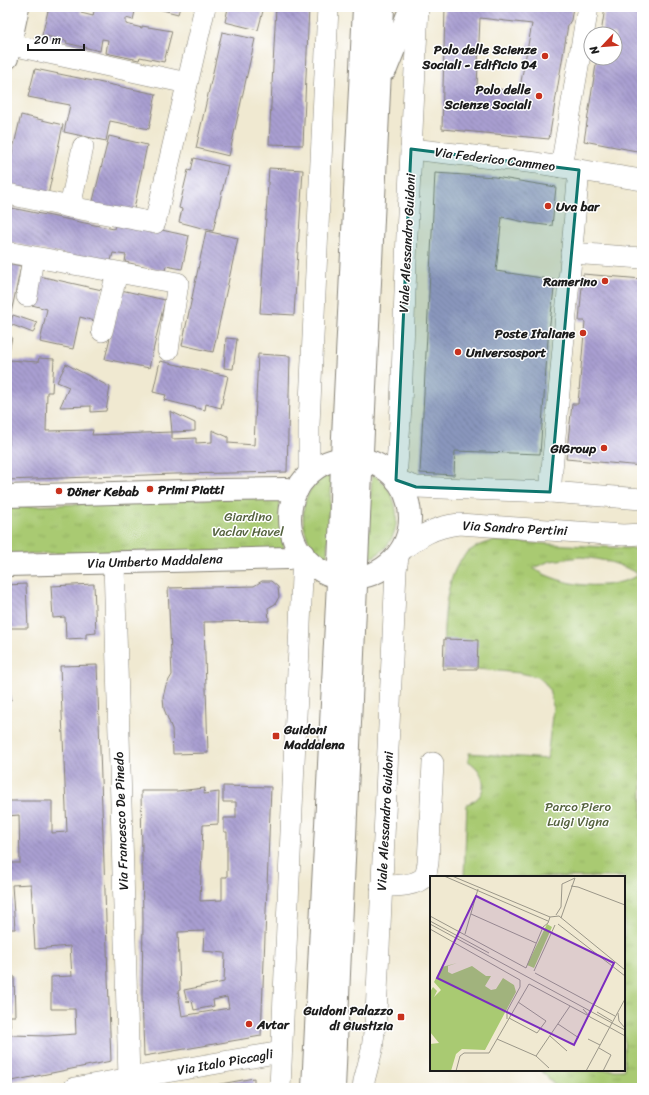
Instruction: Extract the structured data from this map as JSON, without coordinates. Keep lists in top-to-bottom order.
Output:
{
  "streets": {
    "main road": ["Viale Alessandro Guidoni", "Via Umberto Maddalena"],
    "street": [
      "Via Federico Cammeo",
      "Via Sandro Pertini",
      "Via Francesco De Pinedo",
      "Via Italo Piccagli"
    ]
  },
  "crossings": [
    ["Via Federico Cammeo", "Viale Alessandro Guidoni"],
    ["Viale Alessandro Guidoni", "Via Sandro Pertini"],
    ["Via Umberto Maddalena", "Via Francesco De Pinedo"],
    ["Via Francesco De Pinedo", "Via Italo Piccagli"]
  ],
  "parks": ["Giardino Vaclav Havel", "Parco Piero Luigi Vigna"],
  "places": {
    "other": [
      "Polo delle Scienze Sociali - Edificio D4",
      "Polo delle Scienze Sociali",
      "Uva bar",
      "Ramerino",
      "Poste Italiane",
      "Universosport",
      "GiGroup",
      "Primi Piatti",
      "Döner Kebab",
      "Avtar"
    ],
    "transit": ["Guidoni Maddalena", "Guidoni Palazzo di Giustizia"]
  },
  "scale_bar": "20 m",
  "north": "bottom left"
}
